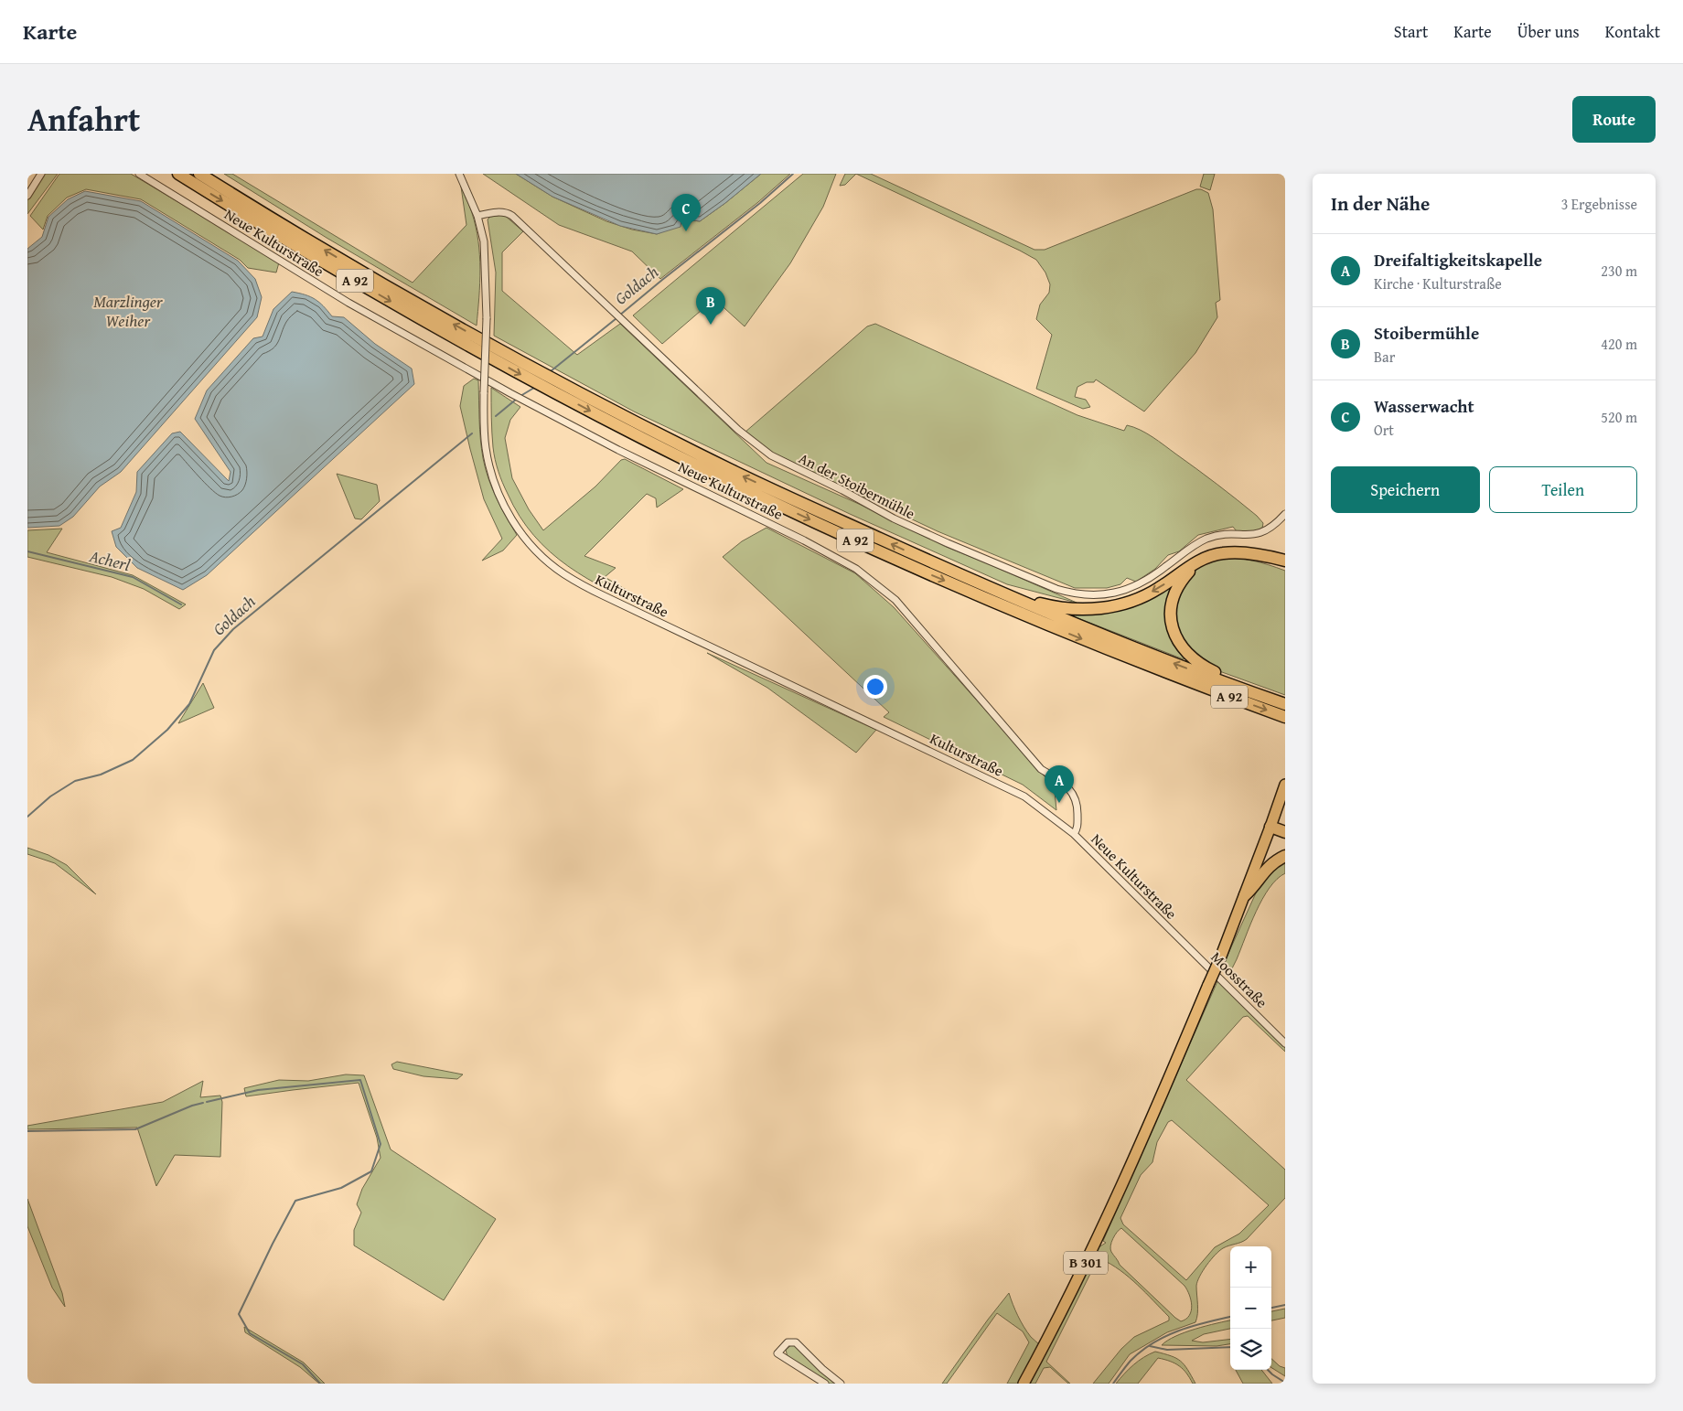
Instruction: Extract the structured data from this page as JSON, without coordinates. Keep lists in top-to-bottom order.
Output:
{
  "streets": {
    "highway": ["A 92"],
    "main road": ["B 301"],
    "street": [
      "Neue Kulturstraße",
      "An der Stoibermühle",
      "Kulturstraße",
      "Moosstraße"
    ]
  },
  "crossings": [
    ["Neue Kulturstraße", "Kulturstraße"],
    ["Neue Kulturstraße", "Moosstraße"],
    ["An der Stoibermühle", "Kulturstraße"]
  ],
  "water": ["Goldach", "Marzlinger Weiher", "Acherl"],
  "page": {
    "header": "Karte",
    "nav": [
      "Start",
      "Karte",
      "Über uns",
      "Kontakt"
    ],
    "title": "Anfahrt",
    "buttons": [
      "Route",
      ["Speichern", "Teilen"]
    ],
    "heading": ["In der Nähe", "3 Ergebnisse"],
    "pins": ["C", "B", "A"],
    "list": [
      {
        "mark": "A",
        "name": "Dreifaltigkeitskapelle",
        "note": "Kirche · Kulturstraße",
        "value": "230 m"
      },
      {
        "mark": "B",
        "name": "Stoibermühle",
        "note": "Bar",
        "value": "420 m"
      },
      {
        "mark": "C",
        "name": "Wasserwacht",
        "note": "Ort",
        "value": "520 m"
      }
    ],
    "map_buttons": ["+", "−"]
  }
}
